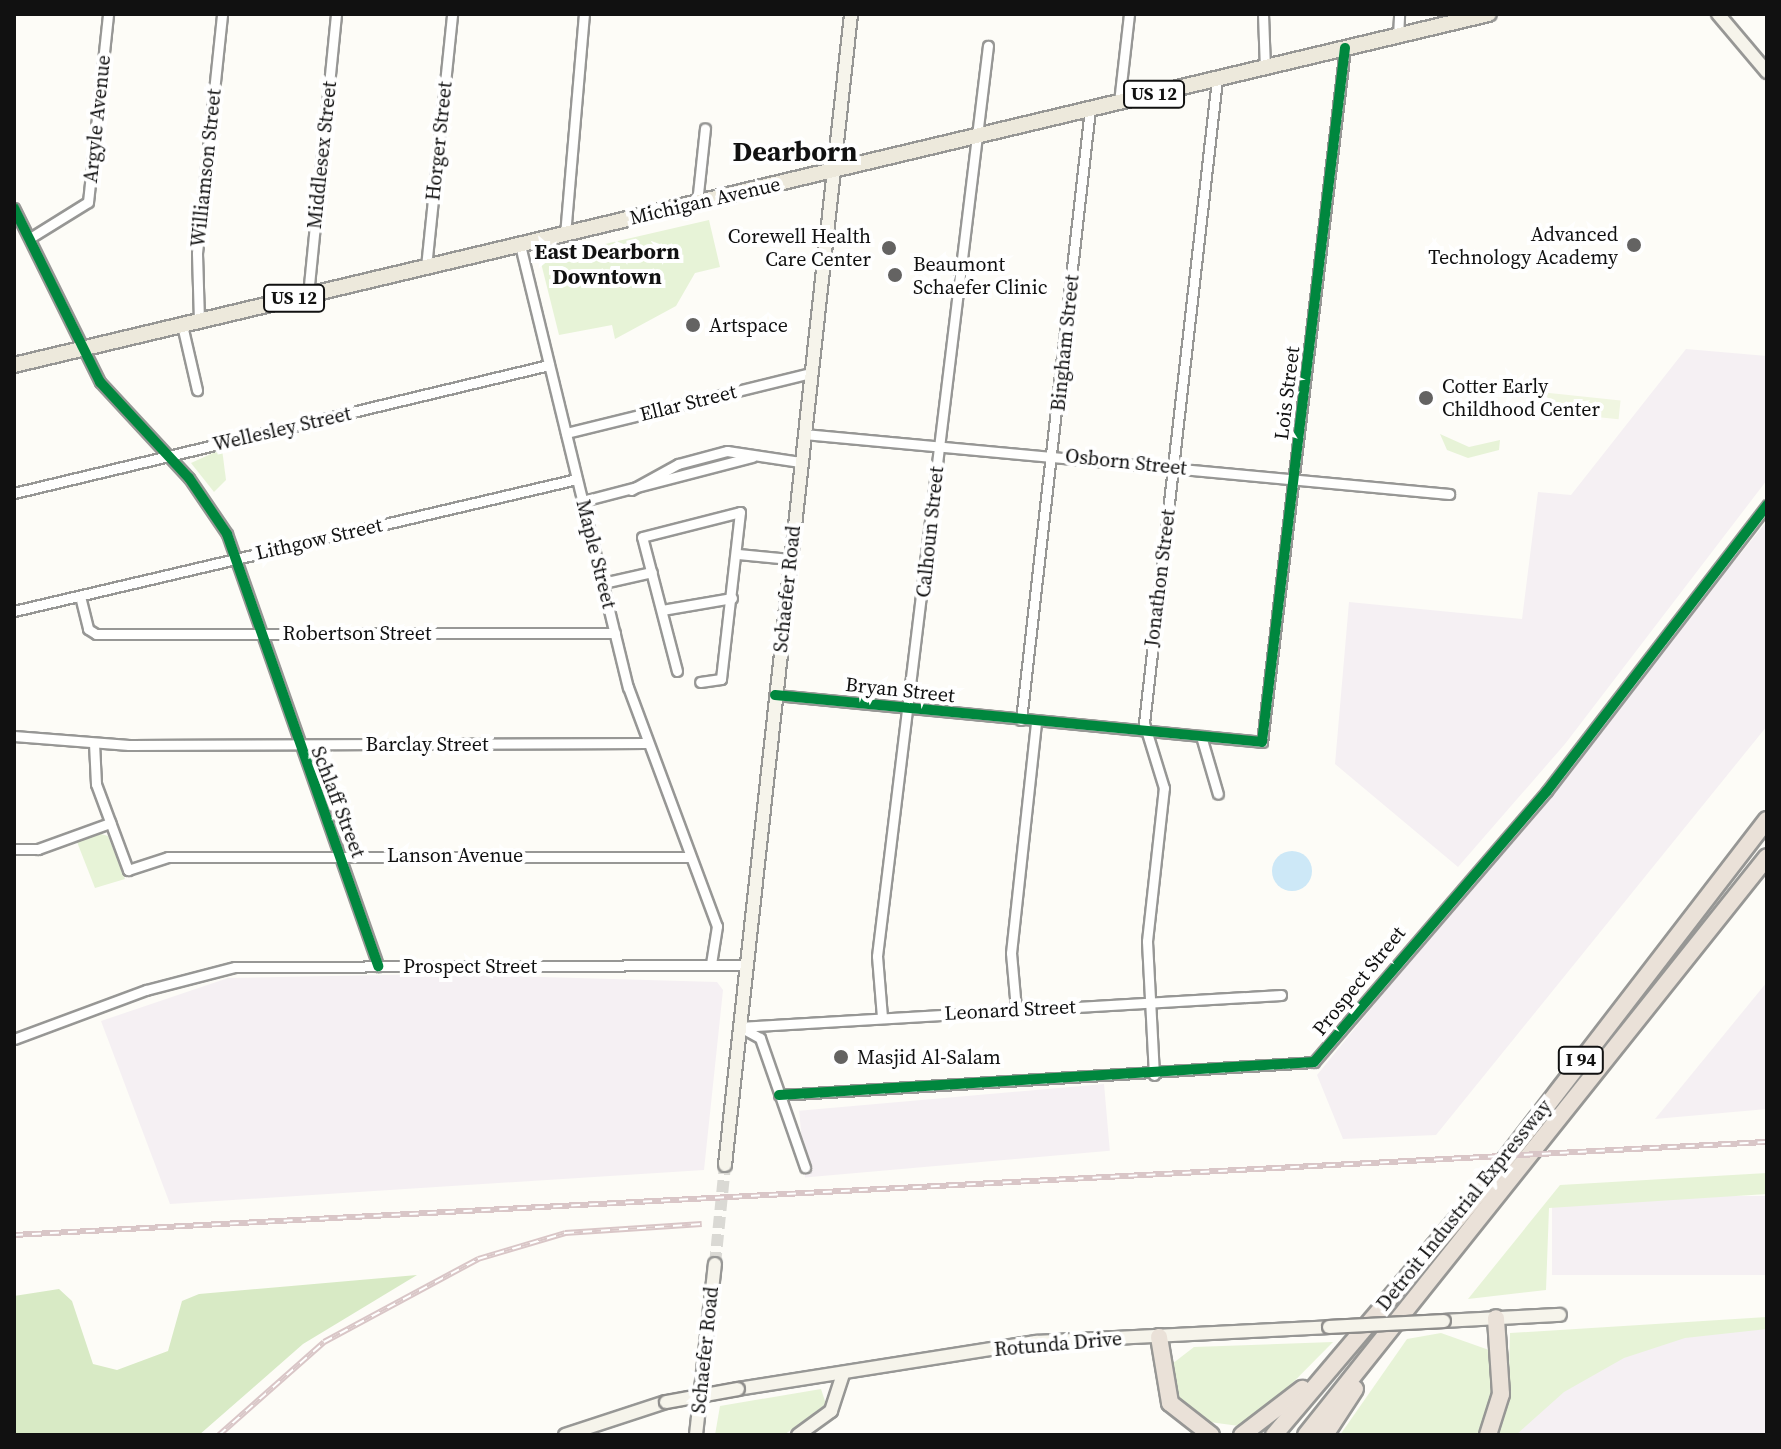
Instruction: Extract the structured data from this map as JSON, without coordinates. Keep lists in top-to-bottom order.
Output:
{
  "streets": {
    "highway": ["I 94", "Detroit Industrial Expressway"],
    "main road": [
      "US 12",
      "Michigan Avenue",
      "Schaefer Road",
      "Rotunda Drive"
    ],
    "street": [
      "Argyle Avenue",
      "Horger Street",
      "Middlesex Street",
      "Williamson Street",
      "Bingham Street",
      "Lois Street",
      "Ellar Street",
      "Wellesley Street",
      "Osborn Street",
      "Calhoun Street",
      "Lithgow Street",
      "Maple Street",
      "Jonathon Street",
      "Robertson Street",
      "Bryan Street",
      "Barclay Street",
      "Schlaff Street",
      "Lanson Avenue",
      "Prospect Street",
      "Leonard Street"
    ]
  },
  "crossings": [
    ["Horger Street", "Michigan Avenue"],
    ["Middlesex Street", "Michigan Avenue"],
    ["Williamson Street", "Michigan Avenue"],
    ["Michigan Avenue", "Bingham Street"],
    ["Michigan Avenue", "Lois Street"],
    ["Michigan Avenue", "Calhoun Street"],
    ["Michigan Avenue", "Maple Street"],
    ["Michigan Avenue", "Jonathon Street"],
    ["Michigan Avenue", "Schaefer Road"],
    ["Bingham Street", "Osborn Street"],
    ["Bingham Street", "Bryan Street"],
    ["Lois Street", "Osborn Street"],
    ["Ellar Street", "Maple Street"],
    ["Ellar Street", "Schaefer Road"],
    ["Wellesley Street", "Maple Street"],
    ["Wellesley Street", "Schlaff Street"],
    ["Osborn Street", "Calhoun Street"],
    ["Osborn Street", "Jonathon Street"],
    ["Osborn Street", "Schaefer Road"],
    ["Calhoun Street", "Bryan Street"],
    ["Calhoun Street", "Leonard Street"],
    ["Lithgow Street", "Maple Street"],
    ["Lithgow Street", "Robertson Street"],
    ["Lithgow Street", "Schlaff Street"],
    ["Maple Street", "Robertson Street"],
    ["Maple Street", "Barclay Street"],
    ["Maple Street", "Lanson Avenue"],
    ["Maple Street", "Prospect Street"],
    ["Jonathon Street", "Prospect Street"],
    ["Jonathon Street", "Leonard Street"],
    ["Schaefer Road", "Bryan Street"],
    ["Schaefer Road", "Prospect Street"],
    ["Schaefer Road", "Leonard Street"],
    ["Robertson Street", "Schlaff Street"],
    ["Barclay Street", "Schlaff Street"],
    ["Barclay Street", "Lanson Avenue"],
    ["Schlaff Street", "Lanson Avenue"],
    ["Schlaff Street", "Prospect Street"]
  ],
  "districts": ["Dearborn", "East Dearborn Downtown"],
  "places": [
    "Advanced Technology Academy",
    "Corewell Health Care Center",
    "Beaumont Schaefer Clinic",
    "Artspace",
    "Cotter Early Childhood Center",
    "Masjid Al-Salam"
  ]
}
